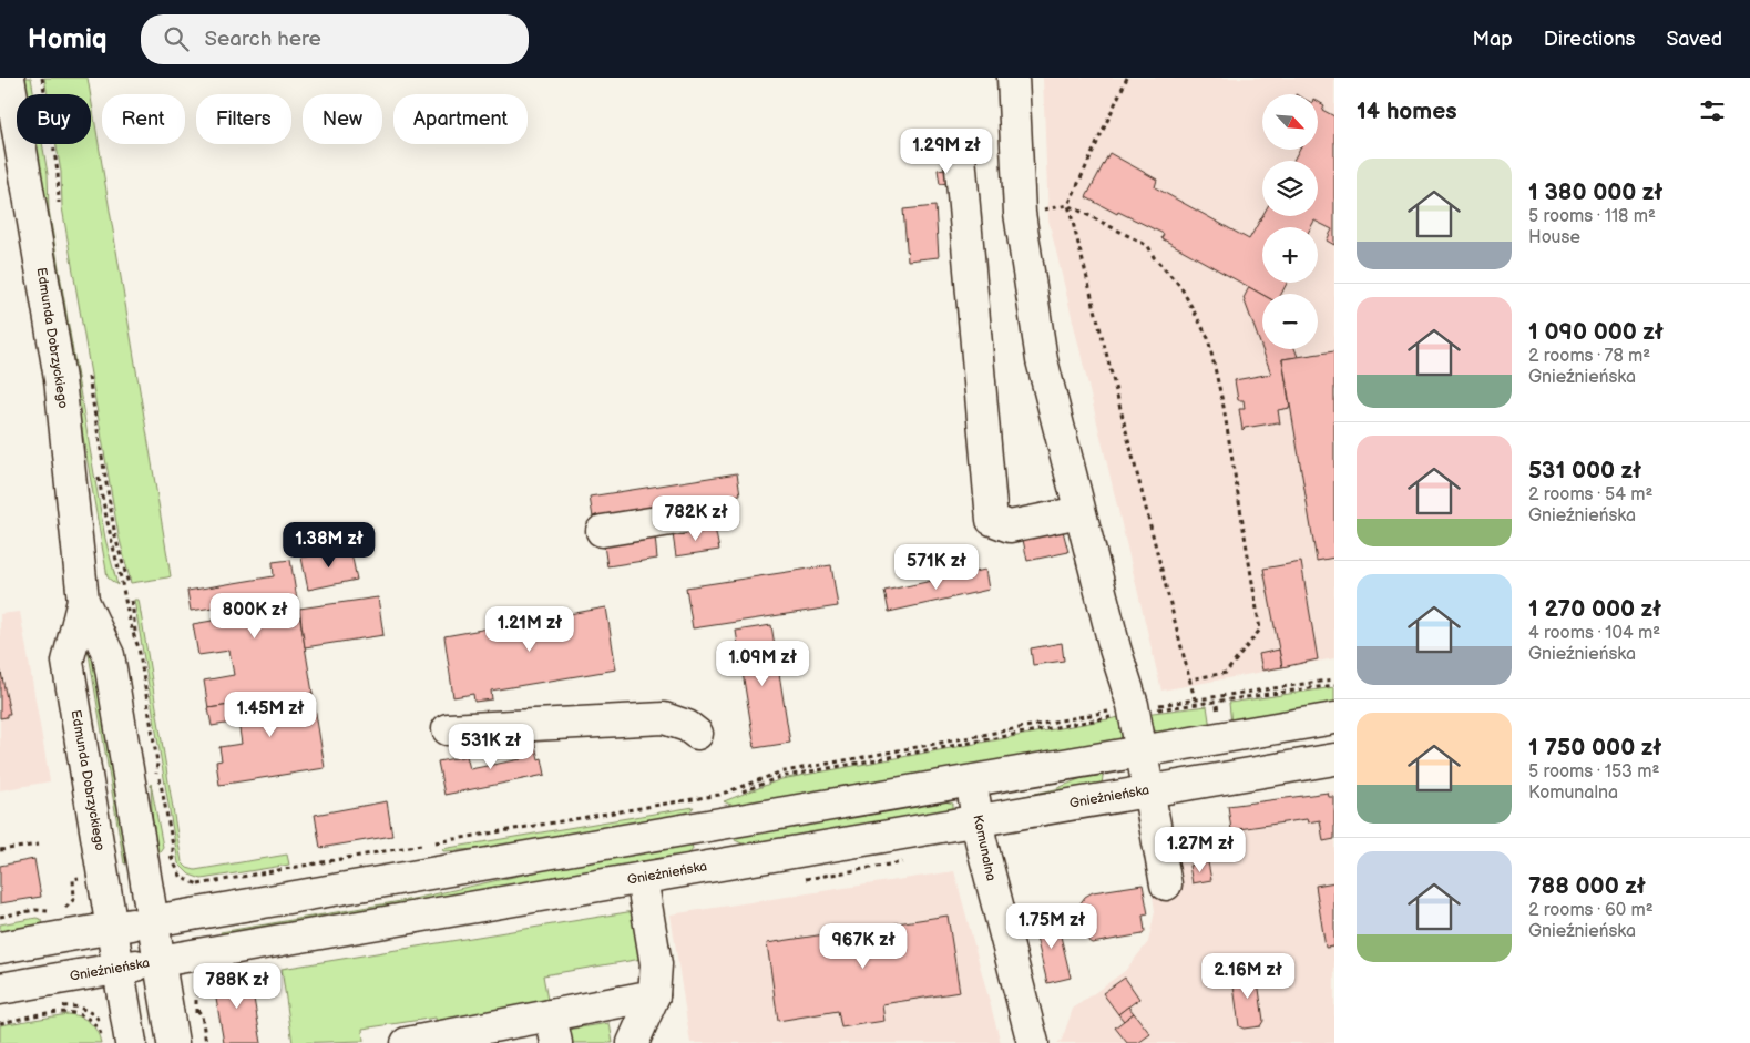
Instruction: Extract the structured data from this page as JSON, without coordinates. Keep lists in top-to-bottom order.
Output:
{
  "streets": {
    "street": ["Edmunda Dobrzyckiego", "Gnieźnieńska", "Komunalna"]
  },
  "crossings": [
    ["Edmunda Dobrzyckiego", "Gnieźnieńska"],
    ["Gnieźnieńska", "Komunalna"]
  ],
  "north": "bottom right",
  "page": {
    "header": "Homiq",
    "search": "Search here",
    "nav": ["Map", "Directions", "Saved"],
    "heading": "14 homes",
    "map_buttons": ["+", "−"],
    "chip": [
      "Buy",
      "Rent",
      "Filters",
      "New",
      "Apartment"
    ],
    "price": [
      "1.29M zł",
      "782K zł",
      "1.38M zł",
      "571K zł",
      "800K zł",
      "1.21M zł",
      "1.09M zł",
      "1.45M zł",
      "531K zł",
      "1.27M zł",
      "1.75M zł",
      "967K zł",
      "2.16M zł",
      "788K zł"
    ],
    "list": [
      {
        "name": "1 380 000 zł",
        "note": "5 rooms · 118 m² · House"
      },
      {
        "name": "1 090 000 zł",
        "note": "2 rooms · 78 m² · Gnieźnieńska"
      },
      {
        "name": "531 000 zł",
        "note": "2 rooms · 54 m² · Gnieźnieńska"
      },
      {
        "name": "1 270 000 zł",
        "note": "4 rooms · 104 m² · Gnieźnieńska"
      },
      {
        "name": "1 750 000 zł",
        "note": "5 rooms · 153 m² · Komunalna"
      },
      {
        "name": "788 000 zł",
        "note": "2 rooms · 60 m² · Gnieźnieńska"
      }
    ]
  }
}
